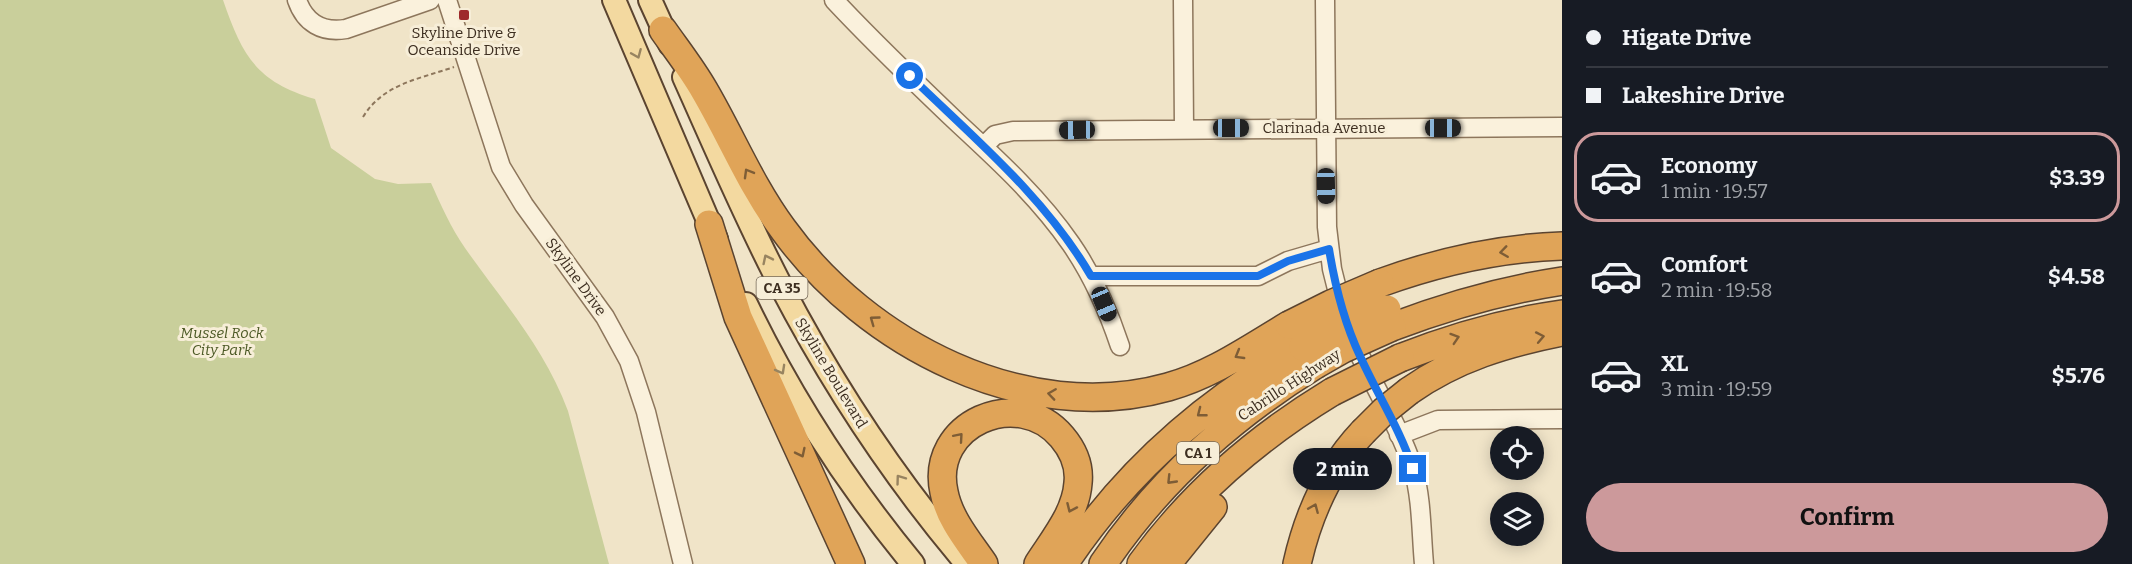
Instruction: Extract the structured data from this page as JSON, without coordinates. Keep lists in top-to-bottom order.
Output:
{
  "streets": {
    "highway": ["Cabrillo Highway", "CA 1"],
    "main road": ["CA 35", "Skyline Boulevard"],
    "street": ["Clarinada Avenue", "Skyline Drive"]
  },
  "parks": ["Mussel Rock City Park"],
  "places": {
    "transit": ["Skyline Drive & Oceanside Drive"]
  },
  "page": {
    "banner": ["Higate Drive", "Lakeshire Drive"],
    "list": [
      {
        "name": "Economy",
        "note": "1 min · 19:57",
        "value": "$3.39"
      },
      {
        "name": "Comfort",
        "note": "2 min · 19:58",
        "value": "$4.58"
      },
      {
        "name": "XL",
        "note": "3 min · 19:59",
        "value": "$5.76"
      }
    ],
    "bubble": "2 min",
    "buttons": "Confirm"
  }
}
